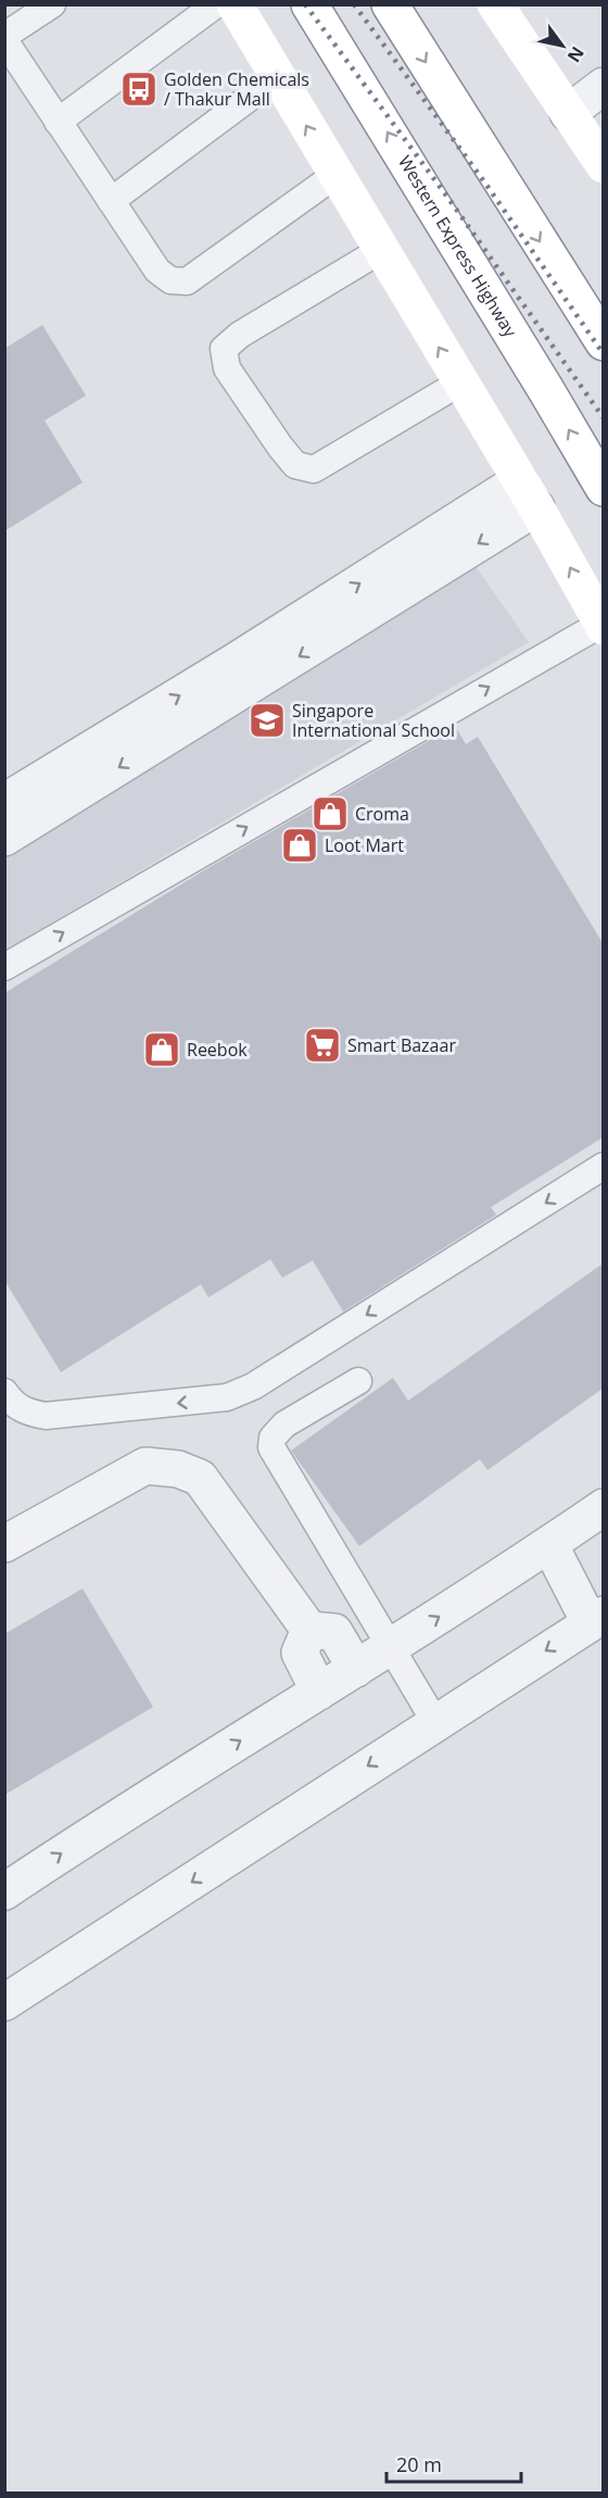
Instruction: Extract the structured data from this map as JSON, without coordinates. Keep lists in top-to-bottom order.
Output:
{
  "streets": {
    "main road": ["Western Express Highway"]
  },
  "places": {
    "bus stop": ["Golden Chemicals / Thakur Mall"],
    "school or university": ["Singapore International School"],
    "shop": ["Croma", "Loot Mart", "Reebok"],
    "supermarket": ["Smart Bazaar"]
  },
  "scale_bar": "20 m",
  "north": "bottom right"
}
